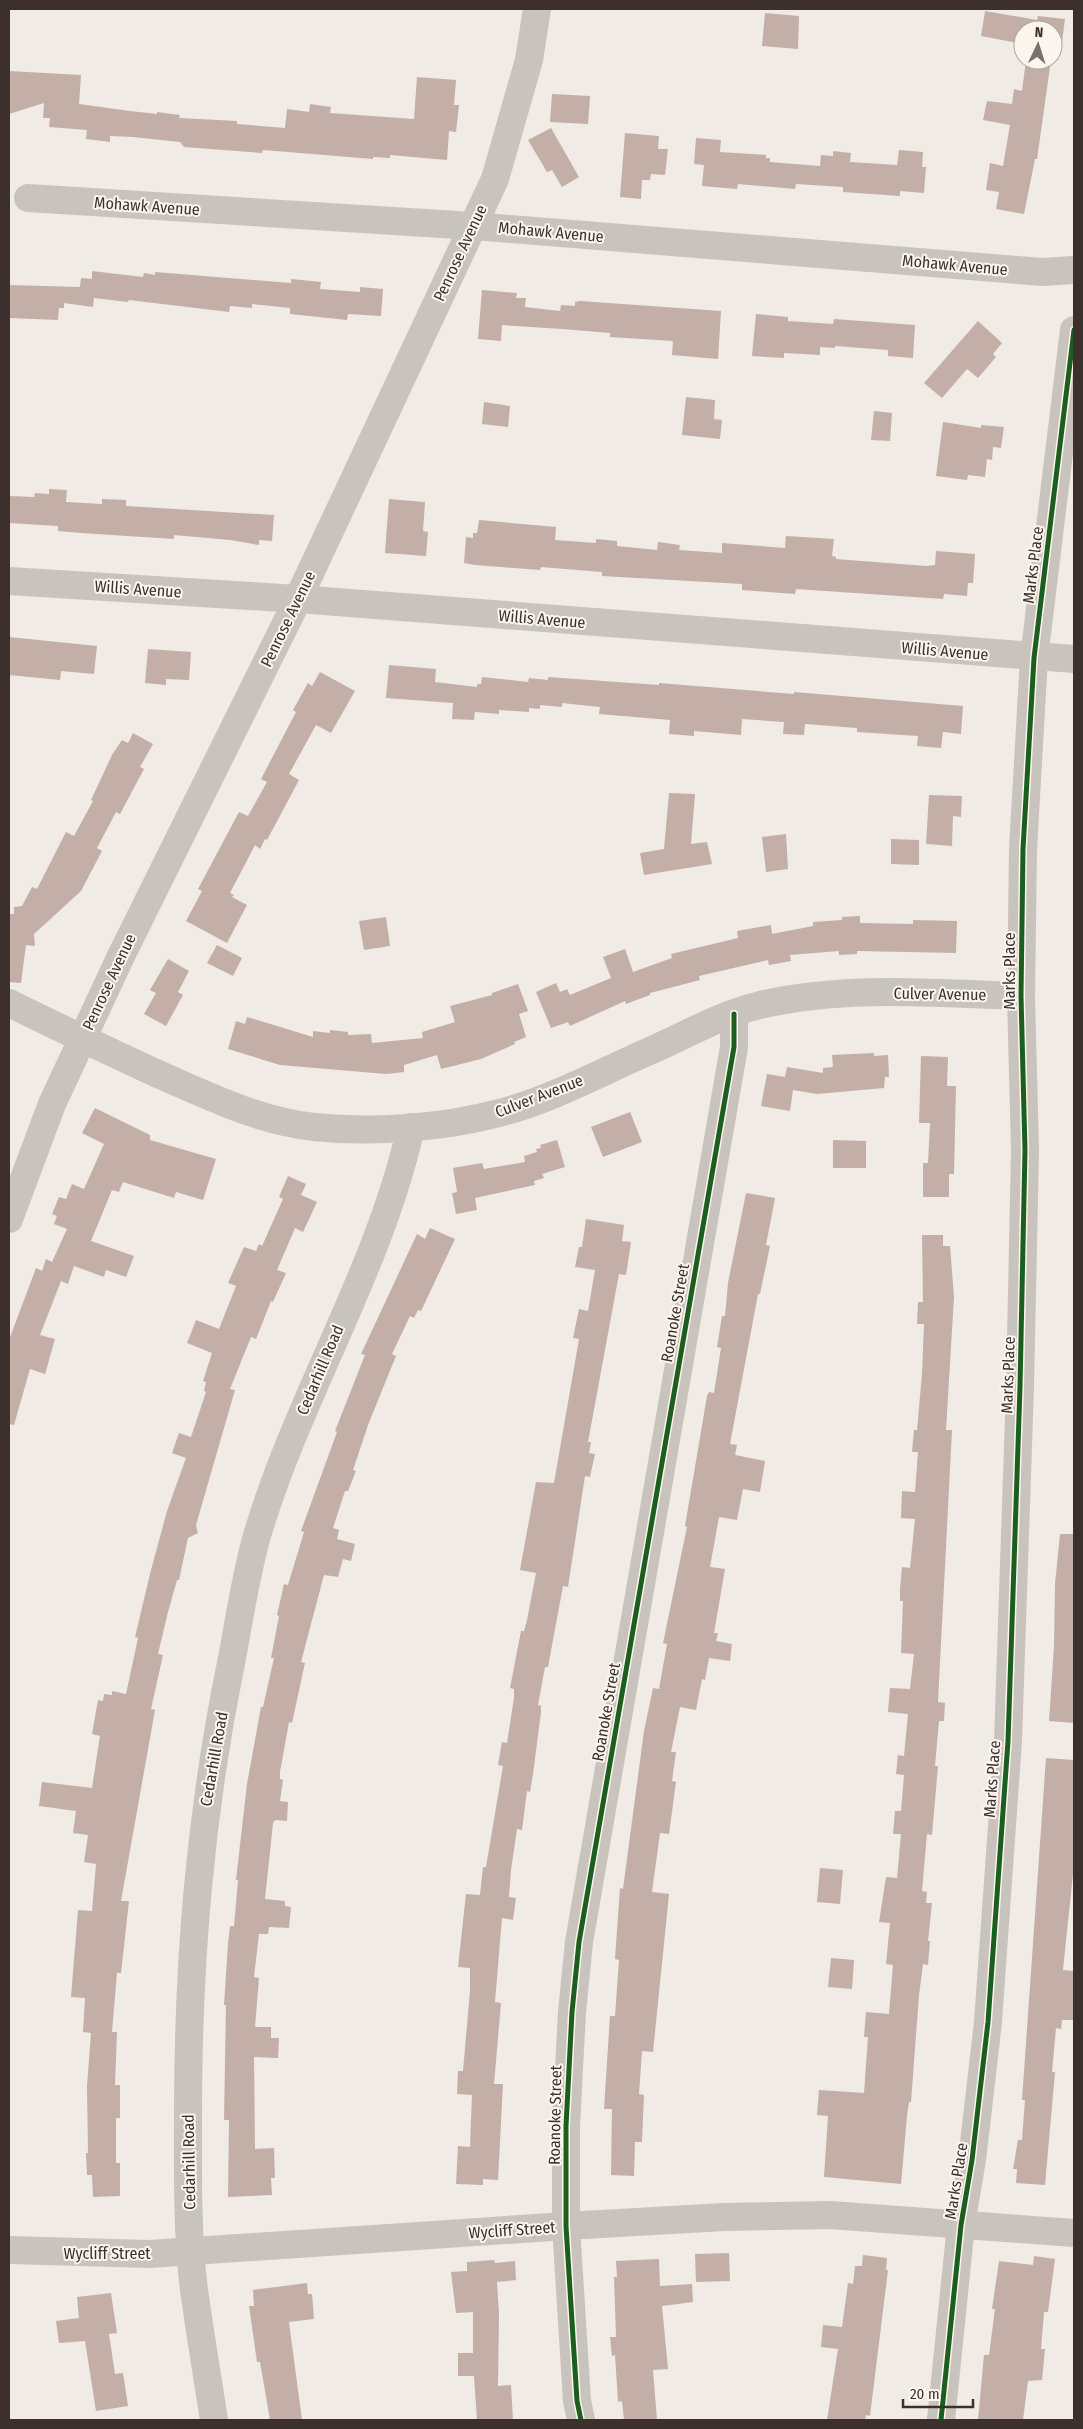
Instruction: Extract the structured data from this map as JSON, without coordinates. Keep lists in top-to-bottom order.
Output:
{
  "streets": {
    "street": [
      "Mohawk Avenue",
      "Penrose Avenue",
      "Marks Place",
      "Willis Avenue",
      "Culver Avenue",
      "Roanoke Street",
      "Cedarhill Road",
      "Wycliff Street"
    ]
  },
  "crossings": [
    ["Mohawk Avenue", "Penrose Avenue"],
    ["Penrose Avenue", "Willis Avenue"],
    ["Penrose Avenue", "Culver Avenue"],
    ["Marks Place", "Willis Avenue"],
    ["Marks Place", "Culver Avenue"],
    ["Marks Place", "Wycliff Street"],
    ["Culver Avenue", "Roanoke Street"],
    ["Culver Avenue", "Cedarhill Road"],
    ["Roanoke Street", "Wycliff Street"],
    ["Cedarhill Road", "Wycliff Street"]
  ],
  "scale_bar": "20 m",
  "north": "top"
}
